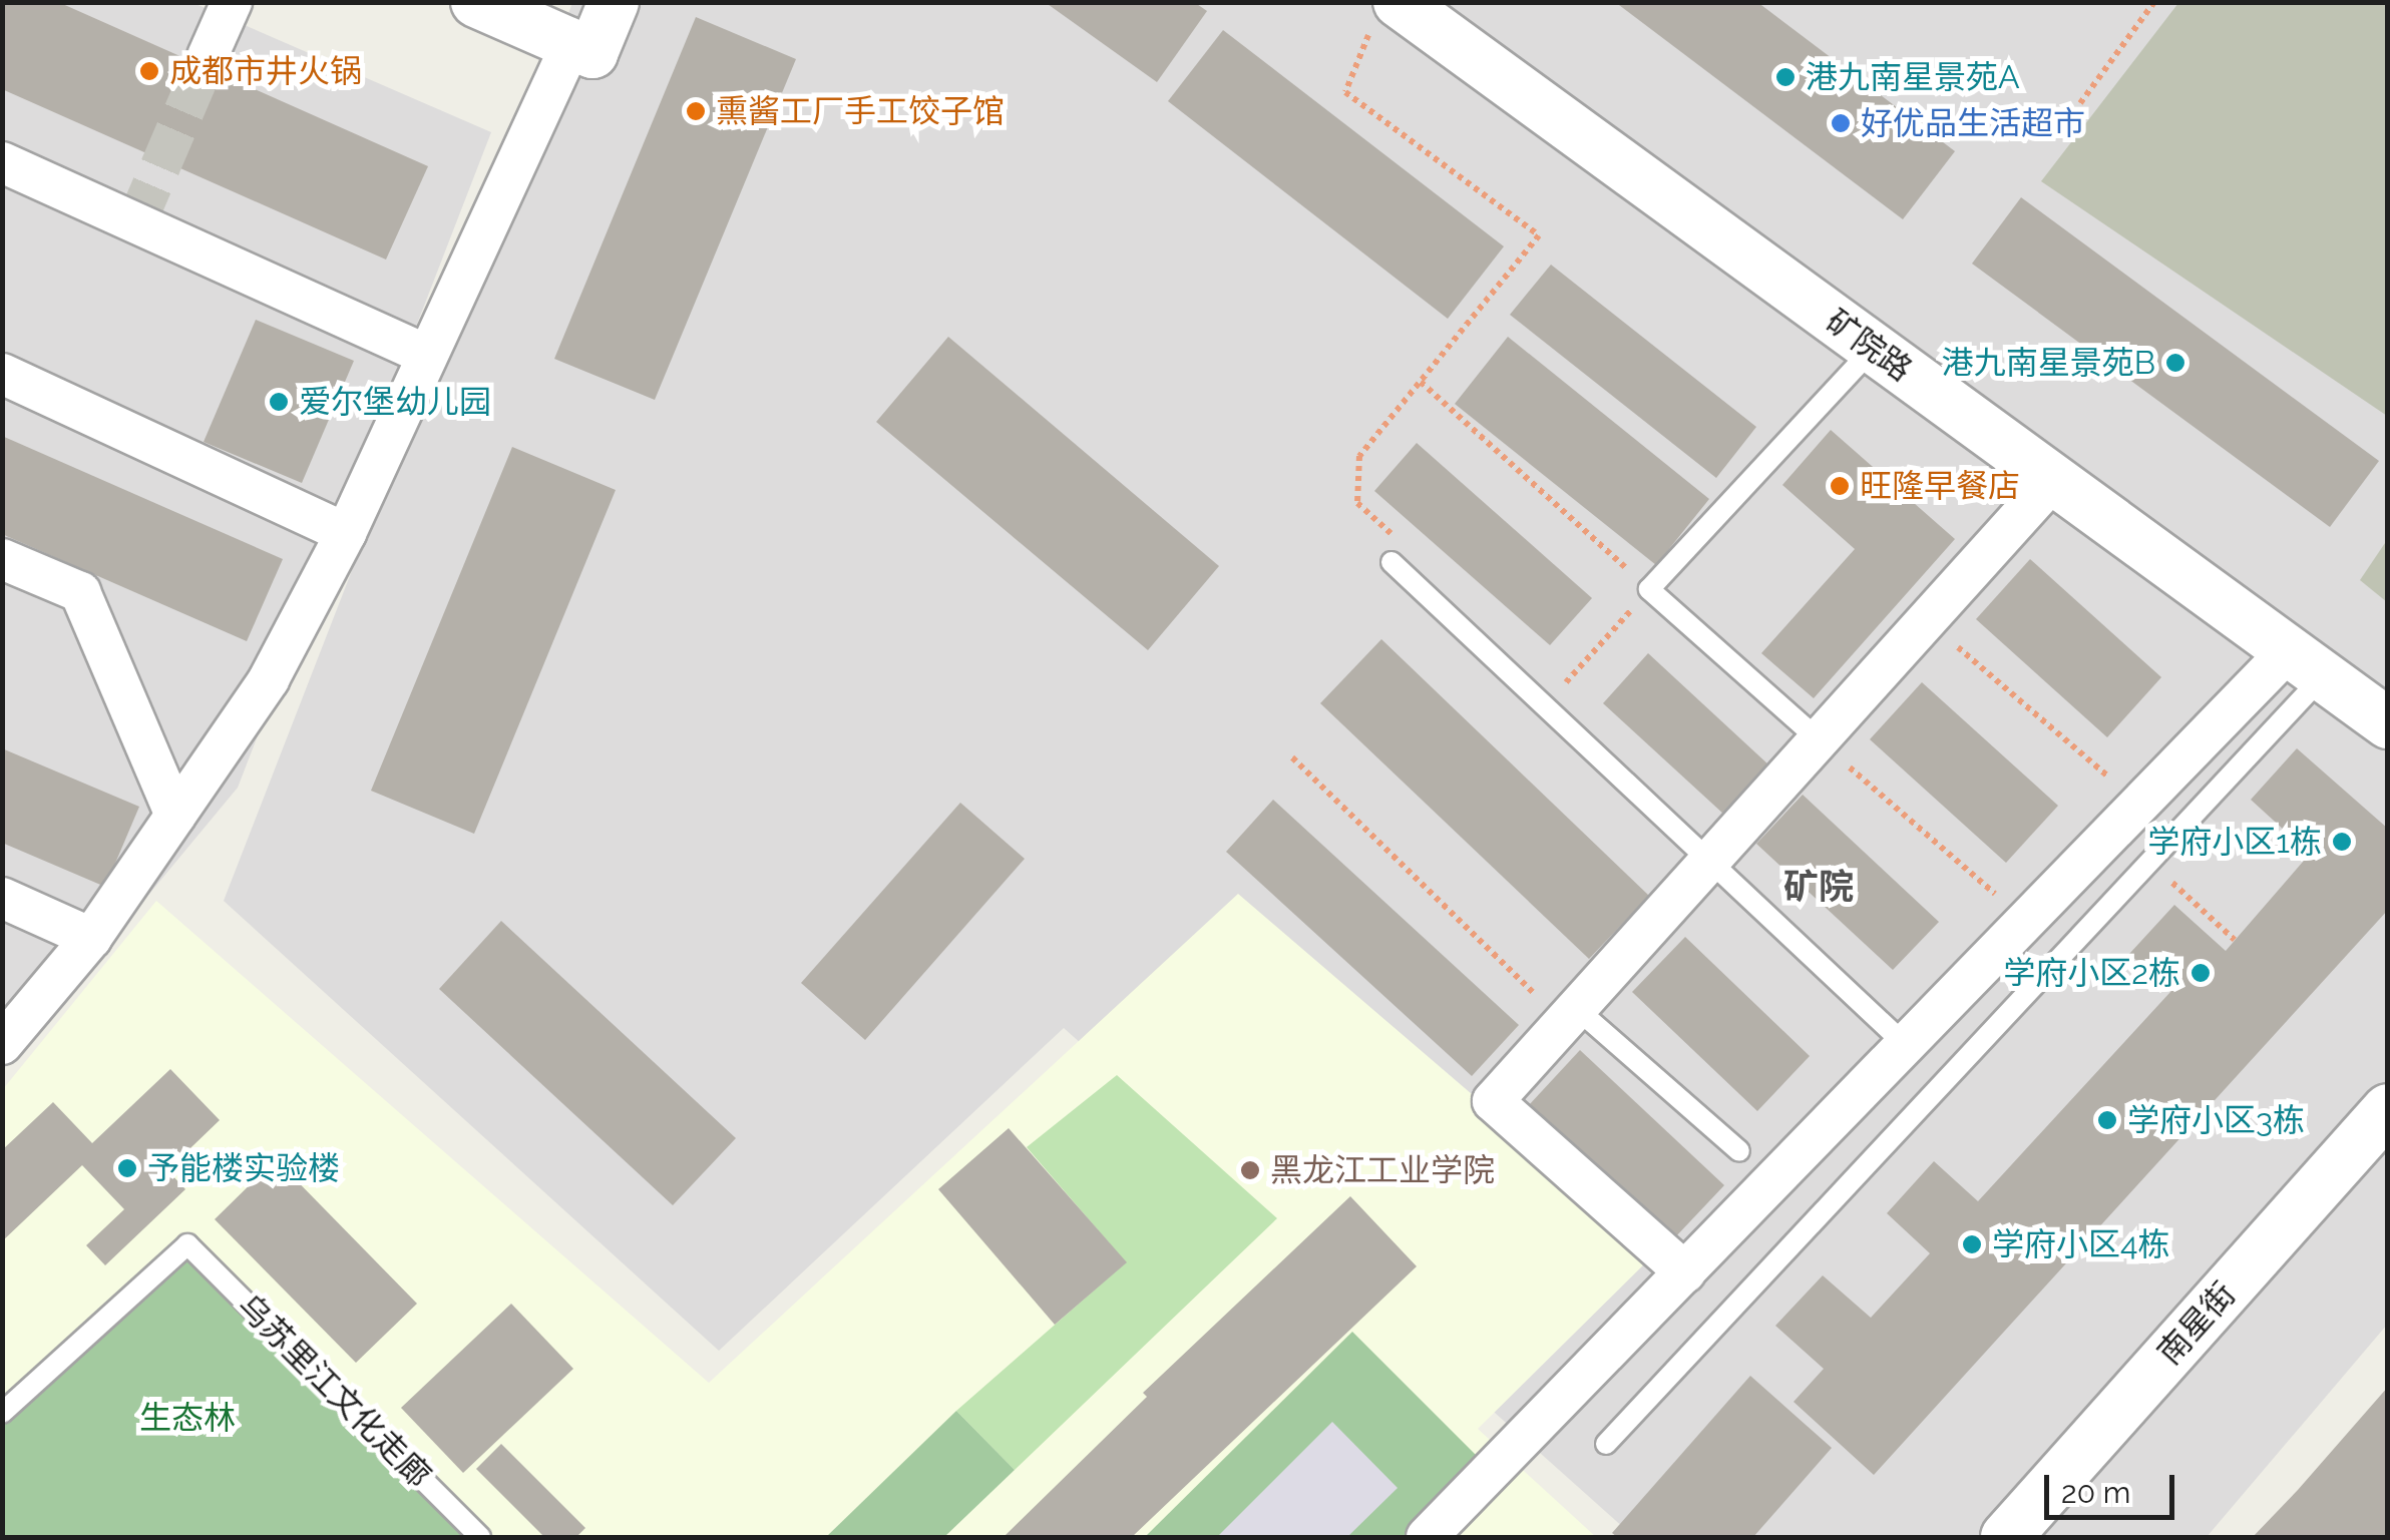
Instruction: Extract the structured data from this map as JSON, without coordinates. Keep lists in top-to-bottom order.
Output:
{
  "streets": {
    "street": ["矿院路", "南星街"],
    "lane": ["乌苏里江文化走廊"]
  },
  "districts": ["矿院"],
  "parks": ["生态林"],
  "places": [
    "成都市井火锅",
    "港九南星景苑A",
    "熏酱工厂手工饺子馆",
    "好优品生活超市",
    "港九南星景苑B",
    "爱尔堡幼儿园",
    "旺隆早餐店",
    "学府小区1栋",
    "学府小区2栋",
    "学府小区3栋",
    "予能楼实验楼",
    "黑龙江工业学院",
    "学府小区4栋"
  ],
  "scale_bar": "20 m"
}
